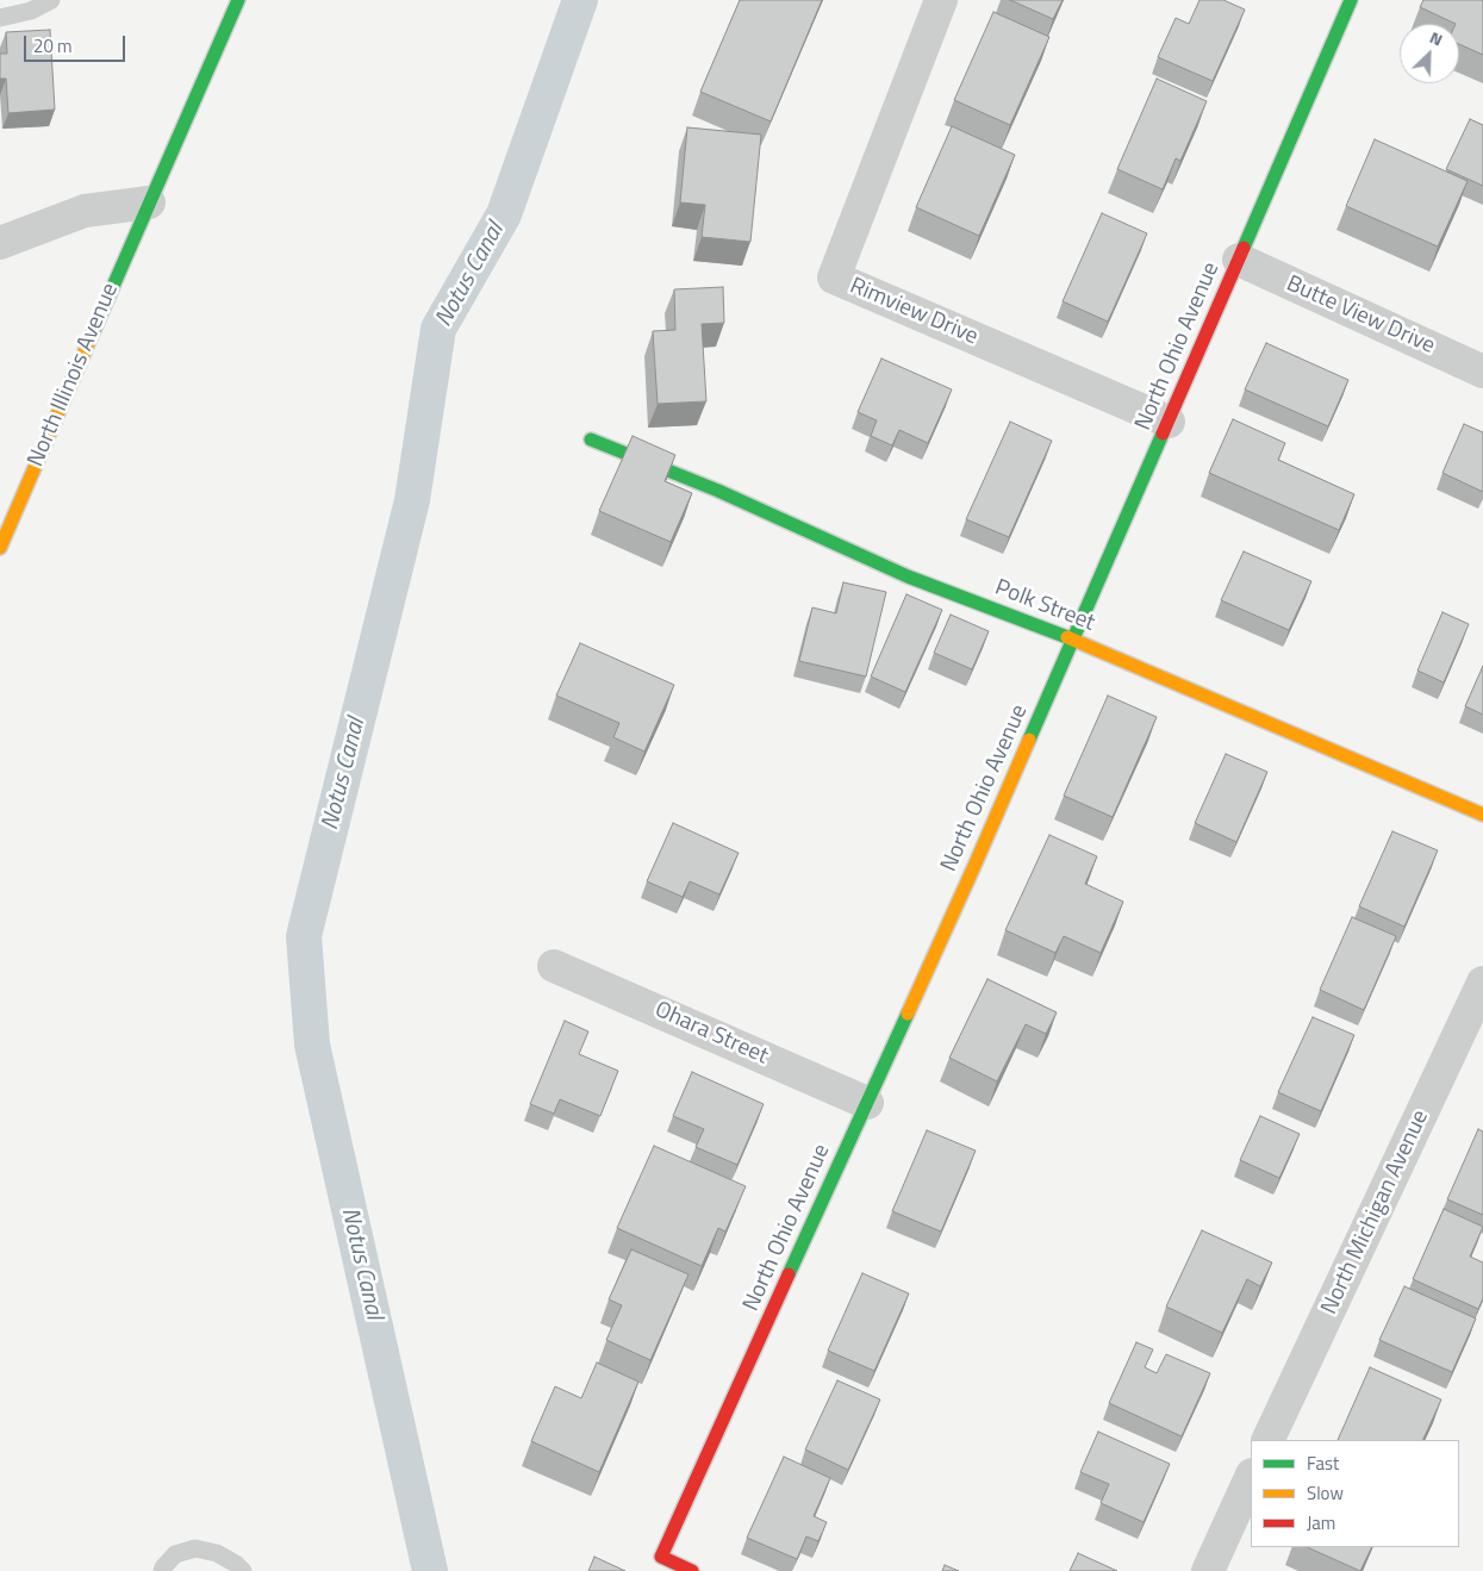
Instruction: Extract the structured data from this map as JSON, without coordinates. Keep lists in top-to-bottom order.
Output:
{
  "streets": {
    "street": [
      "Rimview Drive",
      "Butte View Drive",
      "North Ohio Avenue",
      "North Illinois Avenue",
      "Polk Street",
      "Ohara Street",
      "North Michigan Avenue"
    ]
  },
  "crossings": [
    ["Rimview Drive", "North Ohio Avenue"],
    ["Butte View Drive", "North Ohio Avenue"],
    ["North Ohio Avenue", "Polk Street"],
    ["North Ohio Avenue", "Ohara Street"]
  ],
  "water": ["Notus Canal"],
  "legend": ["Fast", "Slow", "Jam"],
  "scale_bar": "20 m",
  "north": "top right"
}
